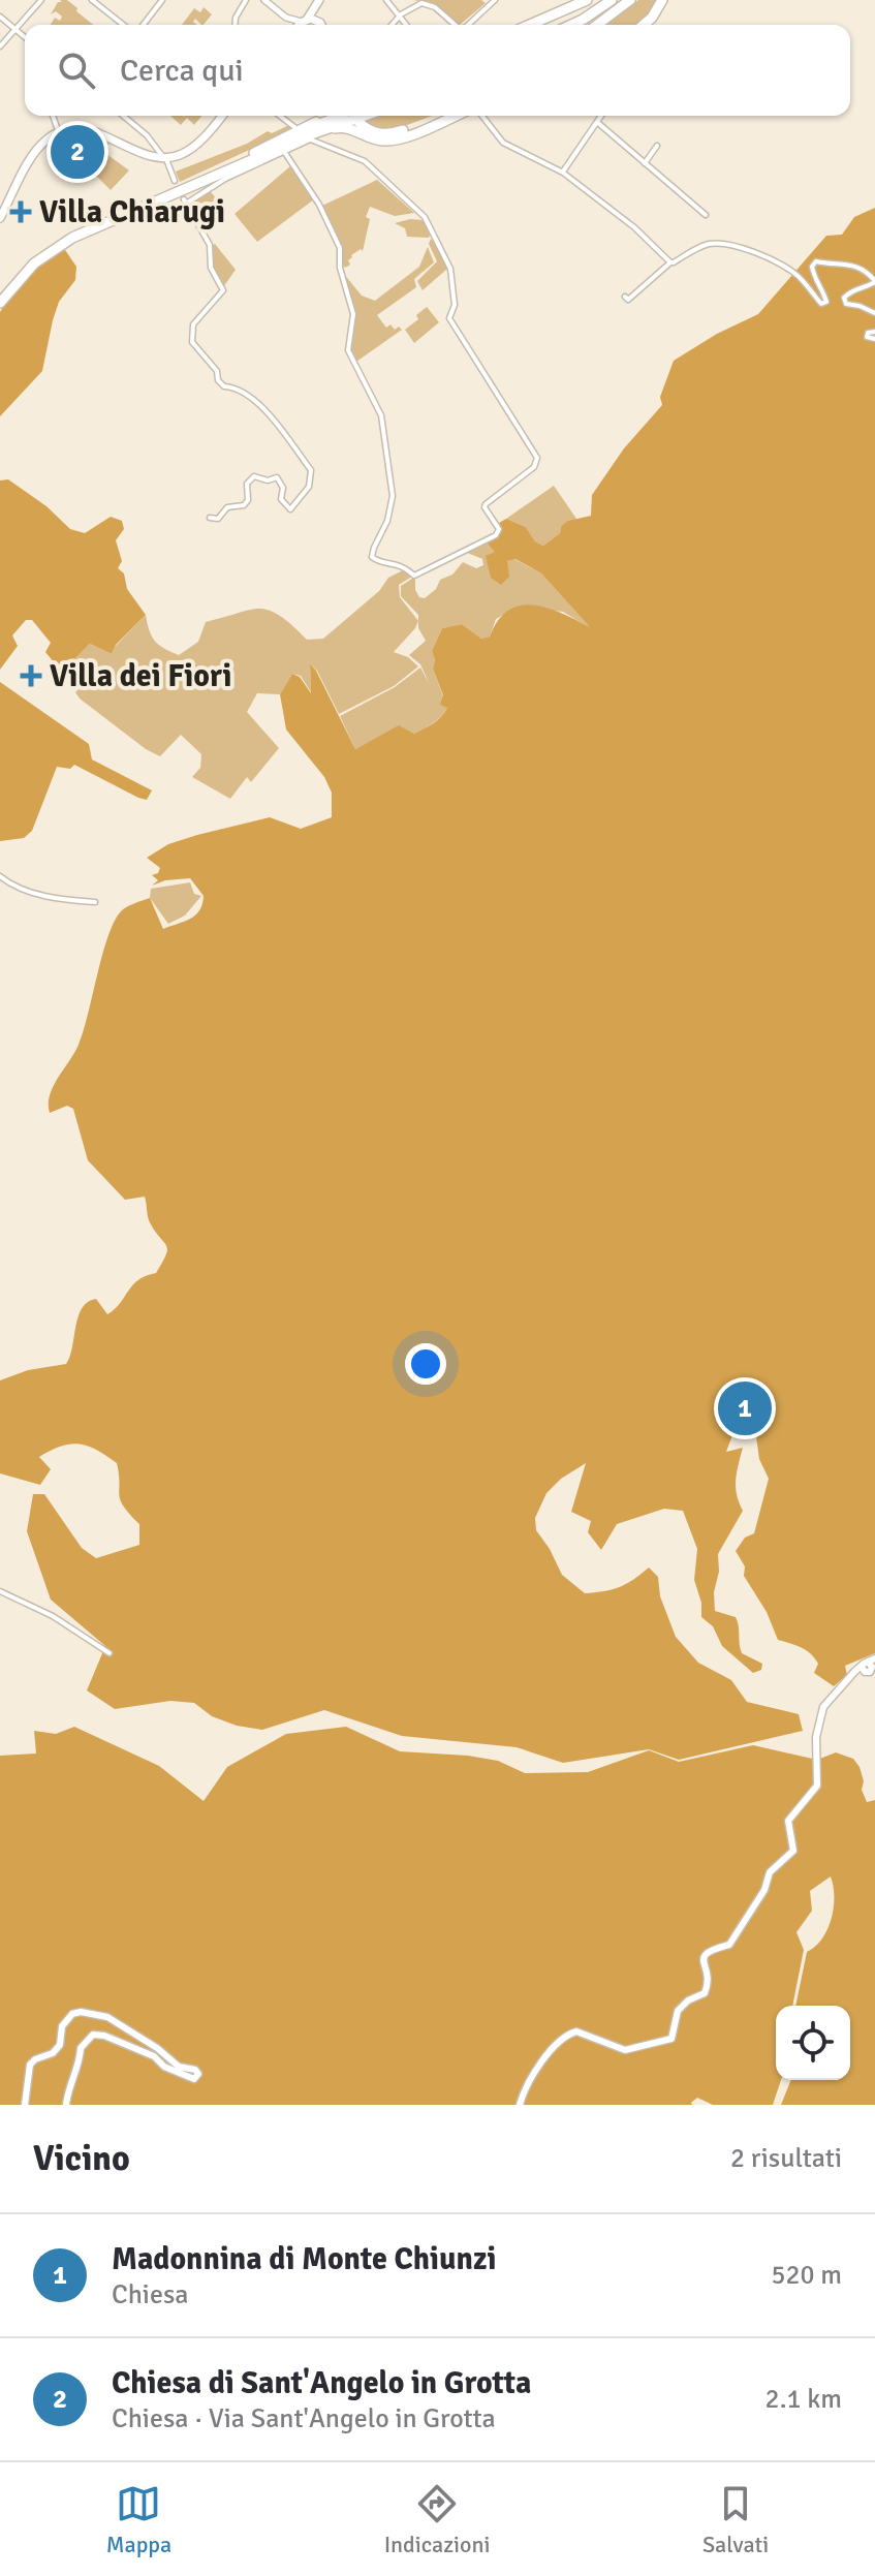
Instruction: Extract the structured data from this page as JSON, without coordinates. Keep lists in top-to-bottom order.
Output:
{
  "places": {
    "health": ["Villa Chiarugi", "Villa dei Fiori"]
  },
  "page": {
    "search": "Cerca qui",
    "pins": ["2", "1"],
    "heading": ["Vicino", "2 risultati"],
    "list": [
      {
        "mark": "1",
        "name": "Madonnina di Monte Chiunzi",
        "note": "Chiesa",
        "value": "520 m"
      },
      {
        "mark": "2",
        "name": "Chiesa di Sant'Angelo in Grotta",
        "note": "Chiesa · Via Sant'Angelo in Grotta",
        "value": "2.1 km"
      }
    ],
    "nav": ["Mappa", "Indicazioni", "Salvati"]
  }
}
